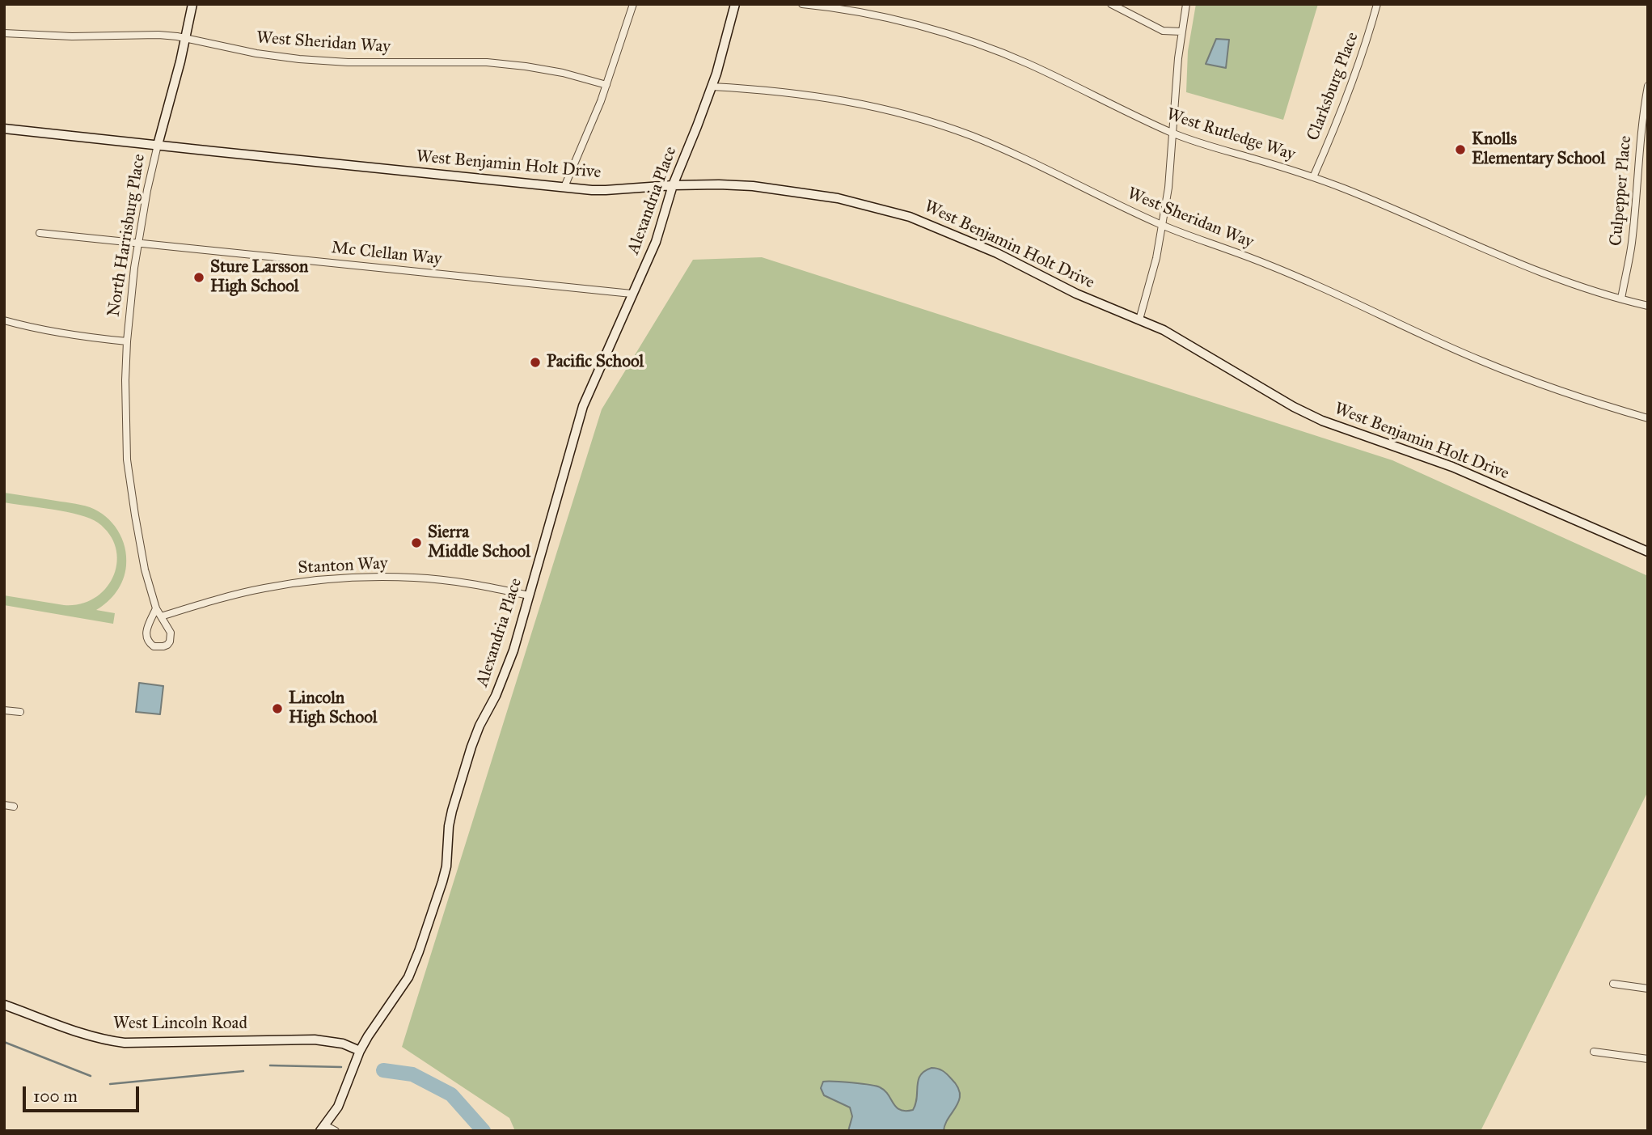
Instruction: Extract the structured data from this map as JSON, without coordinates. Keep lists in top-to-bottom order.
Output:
{
  "streets": {
    "main road": [
      "West Benjamin Holt Drive",
      "Alexandria Place",
      "North Harrisburg Place",
      "West Lincoln Road"
    ],
    "street": [
      "West Sheridan Way",
      "Clarksburg Place",
      "West Rutledge Way",
      "Culpepper Place",
      "Mc Clellan Way",
      "Stanton Way"
    ]
  },
  "crossings": [
    ["West Sheridan Way", "Alexandria Place"],
    ["West Sheridan Way", "North Harrisburg Place"],
    ["Clarksburg Place", "West Rutledge Way"],
    ["West Rutledge Way", "Culpepper Place"],
    ["West Benjamin Holt Drive", "Alexandria Place"],
    ["West Benjamin Holt Drive", "North Harrisburg Place"],
    ["Alexandria Place", "Mc Clellan Way"],
    ["Alexandria Place", "Stanton Way"],
    ["Alexandria Place", "West Lincoln Road"],
    ["North Harrisburg Place", "Mc Clellan Way"],
    ["North Harrisburg Place", "Stanton Way"]
  ],
  "places": [
    "Knolls Elementary School",
    "Sture Larsson High School",
    "Pacific School",
    "Sierra Middle School",
    "Lincoln High School"
  ],
  "scale_bar": "100 m"
}
